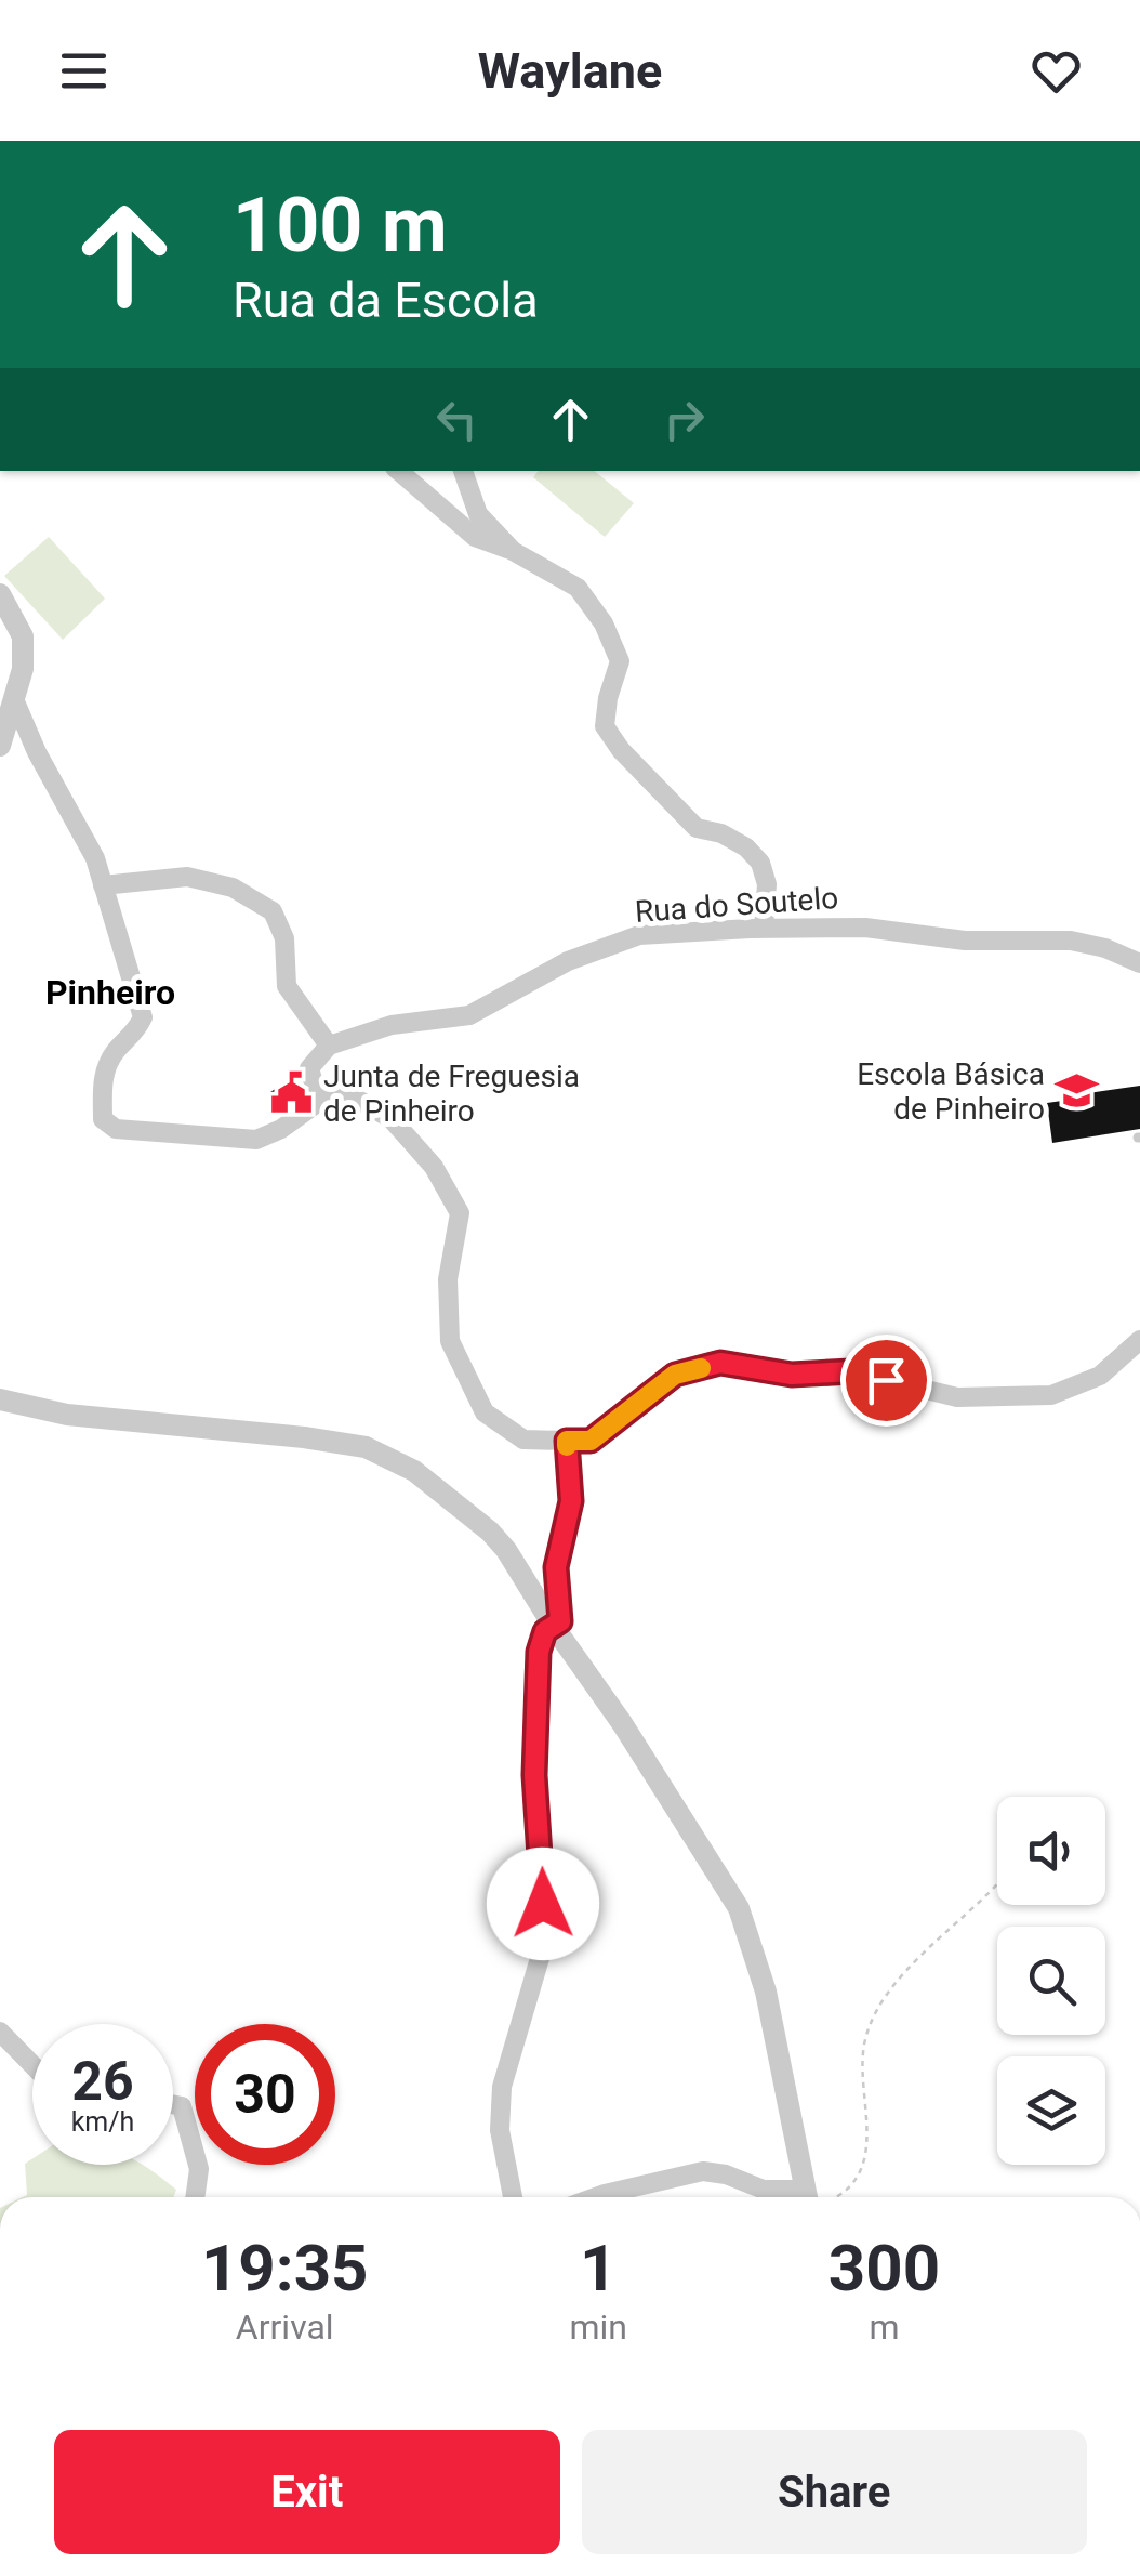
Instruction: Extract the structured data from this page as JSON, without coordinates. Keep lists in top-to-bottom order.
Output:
{
  "streets": {
    "street": ["Rua do Soutelo"]
  },
  "districts": ["Pinheiro"],
  "places": {
    "school or university": ["Escola Básica de Pinheiro"],
    "public building": ["Junta de Freguesia de Pinheiro"]
  },
  "page": {
    "header": "Waylane",
    "turn": ["100 m", "Rua da Escola"],
    "speed": "26 km/h",
    "limit": "30",
    "eta": [
      "19:35",
      "Arrival",
      "1",
      "min",
      "300",
      "m"
    ],
    "buttons": ["Exit", "Share"]
  }
}
